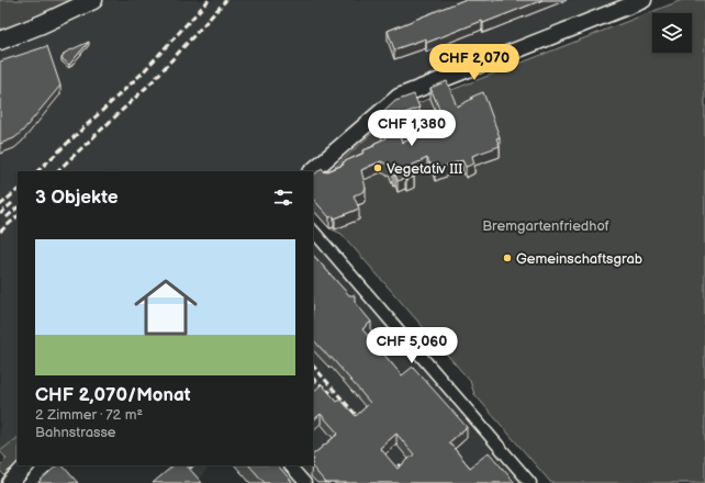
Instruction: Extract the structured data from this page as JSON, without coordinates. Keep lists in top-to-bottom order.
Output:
{
  "parks": ["Bremgartenfriedhof"],
  "places": ["Vegetativ III", "Gemeinschaftsgrab"],
  "page": {
    "price": ["CHF 2,070", "CHF 1,380", "CHF 5,060"],
    "heading": "3 Objekte",
    "list": [
      {
        "name": "CHF 2,070/Monat",
        "note": "2 Zimmer · 72 m² · Bahnstrasse"
      }
    ]
  }
}
